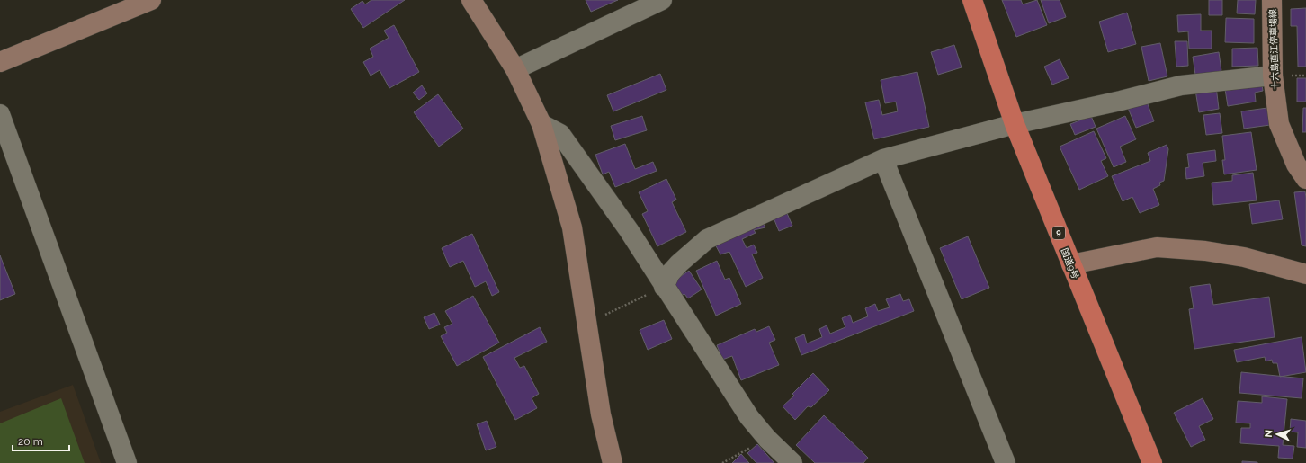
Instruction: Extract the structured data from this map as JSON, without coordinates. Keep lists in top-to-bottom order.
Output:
{
  "streets": {
    "highway": ["9", "国道9号"],
    "street": ["十六島直江停車場線"]
  },
  "scale_bar": "20 m",
  "north": "left"
}
